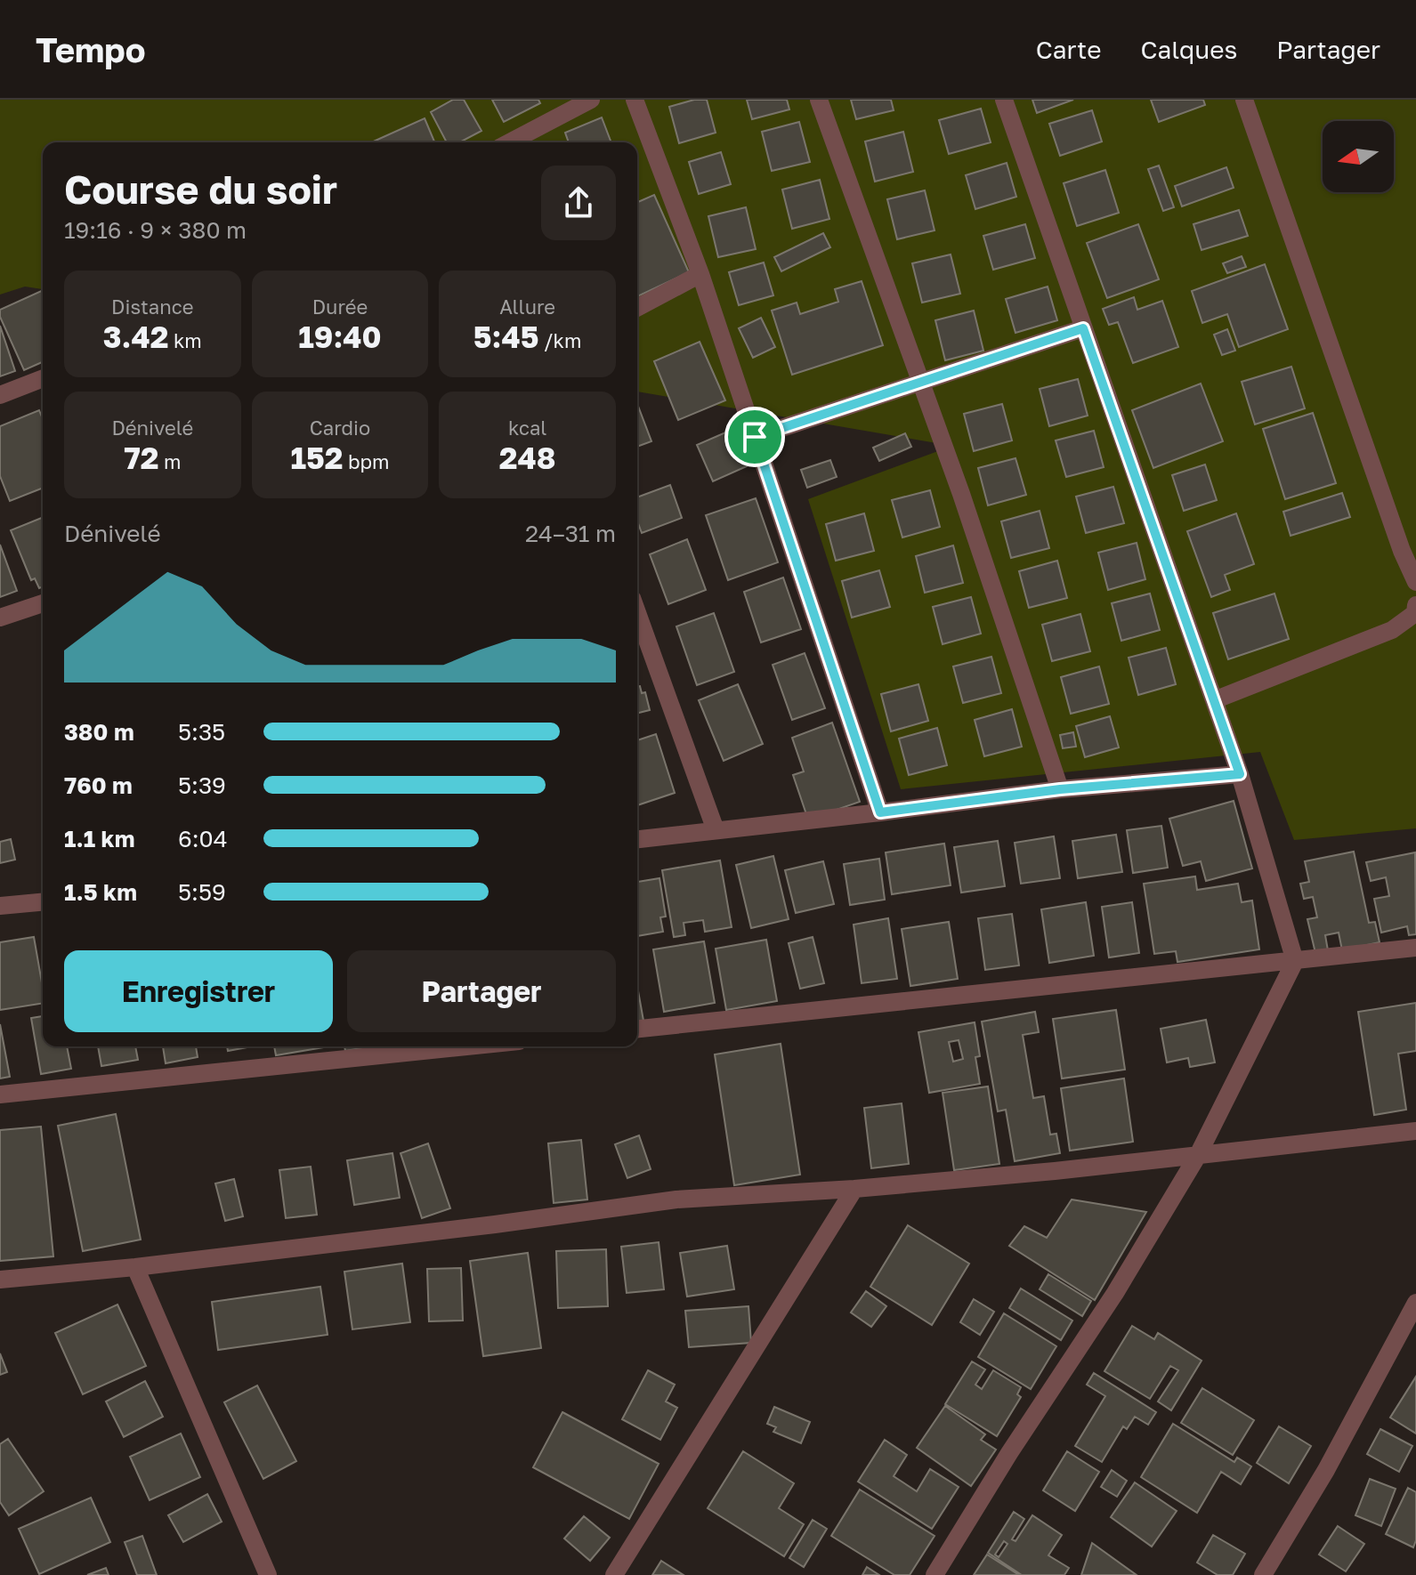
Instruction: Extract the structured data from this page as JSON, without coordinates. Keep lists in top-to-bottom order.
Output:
{
  "north": "left",
  "page": {
    "header": "Tempo",
    "nav": ["Carte", "Calques", "Partager"],
    "heading": ["Course du soir", "19:16 · 9 × 380 m"],
    "stats": [
      ["Distance", "3.42 km"],
      ["Durée", "19:40"],
      ["Allure", "5:45 /km"],
      ["Dénivelé", "72 m"],
      ["Cardio", "152 bpm"],
      ["kcal", "248"]
    ],
    "chart": ["Dénivelé", "24–31 m"],
    "list": [
      {
        "name": "380 m",
        "note": "5:35"
      },
      {
        "name": "760 m",
        "note": "5:39"
      },
      {
        "name": "1.1 km",
        "note": "6:04"
      },
      {
        "name": "1.5 km",
        "note": "5:59"
      }
    ],
    "buttons": ["Enregistrer", "Partager"]
  }
}
